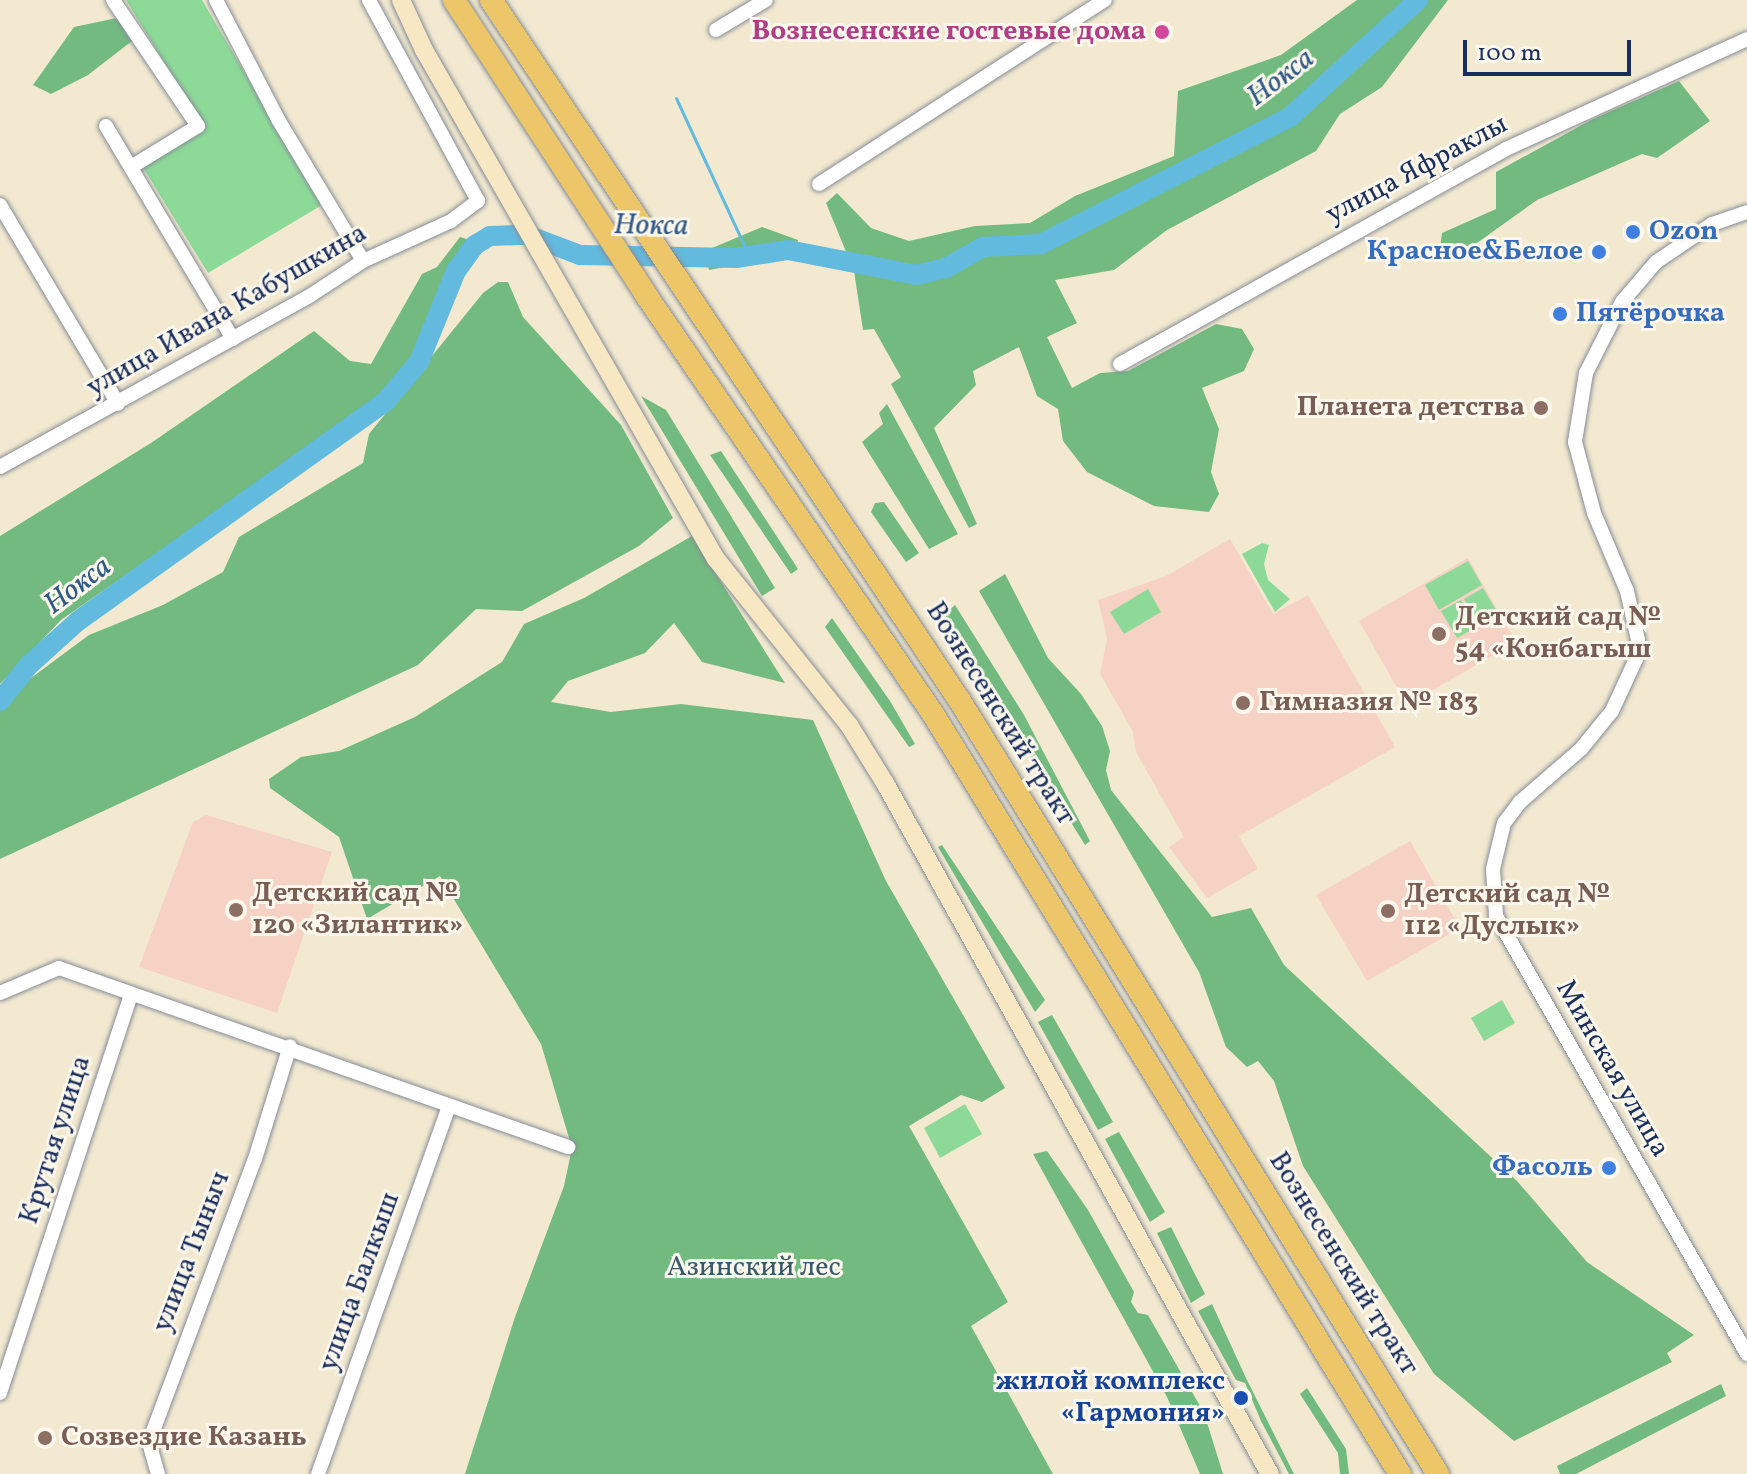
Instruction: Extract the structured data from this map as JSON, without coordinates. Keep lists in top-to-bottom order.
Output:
{
  "streets": {
    "main road": ["Вознесенский тракт"],
    "street": [
      "улица Яфраклы",
      "улица Ивана Кабушкина",
      "Минская улица",
      "Крутая улица",
      "улица Тыныч",
      "улица Балкыш"
    ]
  },
  "water": ["Нокса"],
  "parks": ["Азинский лес"],
  "places": [
    "Вознесенские гостевые дома",
    "Ozon",
    "Красное&Белое",
    "Пятёрочка",
    "Планета детства",
    "Детский сад № 54 «Конбагыш",
    "Гимназия № 183",
    "Детский сад № 120 «Зилантик»",
    "Детский сад № 112 «Дуслык»",
    "Фасоль",
    "жилой комплекс «Гармония»",
    "Созвездие Казань"
  ],
  "scale_bar": "100 m"
}
